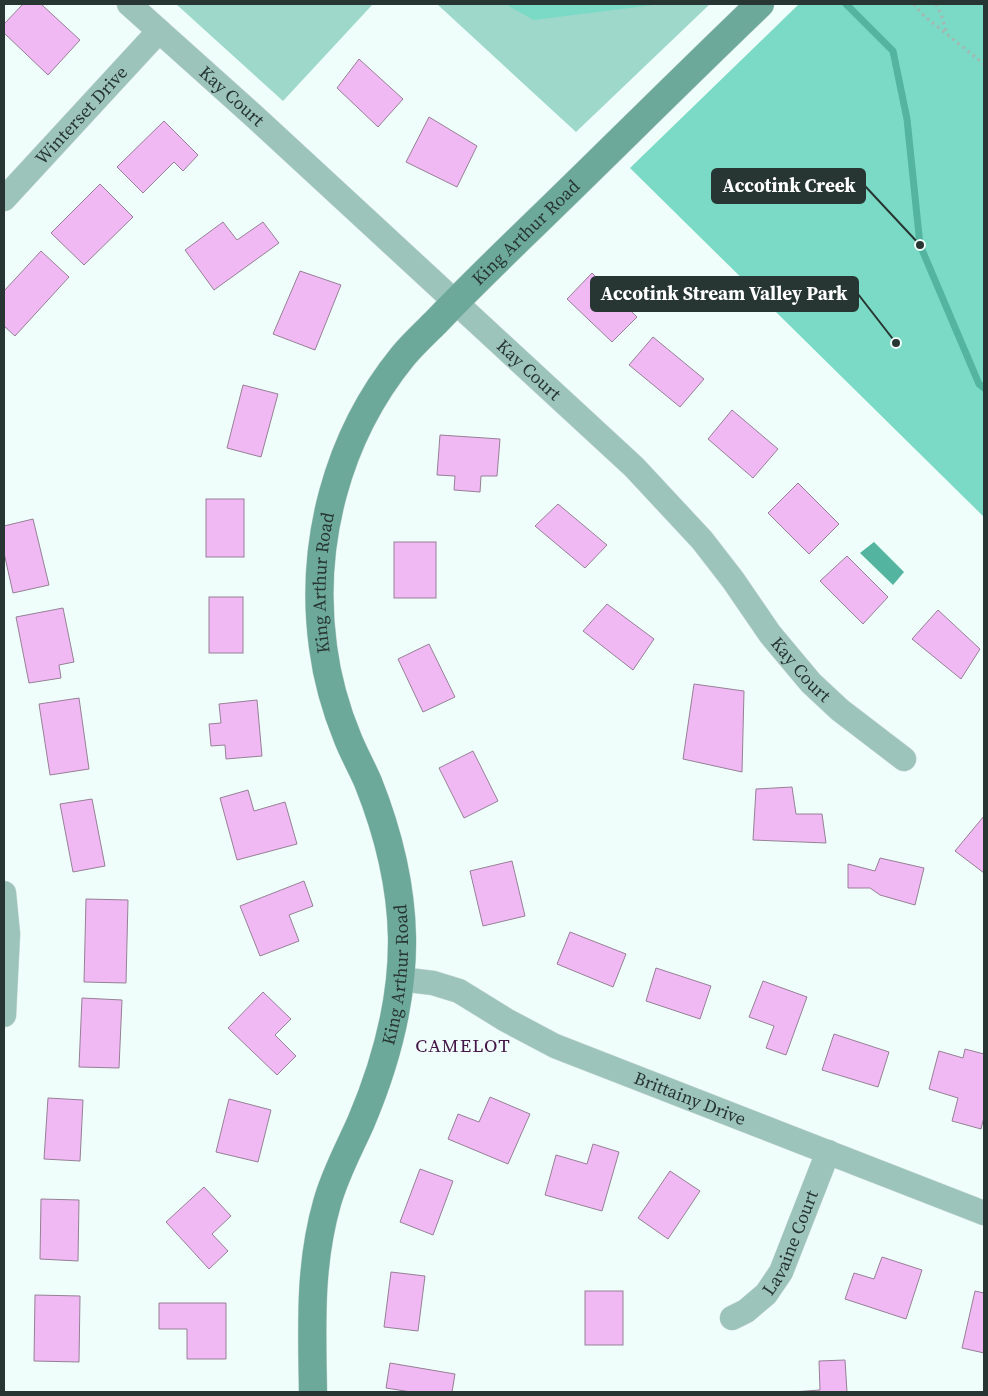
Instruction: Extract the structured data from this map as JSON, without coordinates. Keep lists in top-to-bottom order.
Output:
{
  "streets": {
    "street": [
      "Kay Court",
      "Winterset Drive",
      "King Arthur Road",
      "Brittainy Drive",
      "Lavaine Court"
    ]
  },
  "crossings": [
    ["Kay Court", "Winterset Drive"],
    ["Kay Court", "King Arthur Road"],
    ["King Arthur Road", "Brittainy Drive"],
    ["Brittainy Drive", "Lavaine Court"]
  ],
  "districts": ["CAMELOT"],
  "places": ["Accotink Creek", "Accotink Stream Valley Park"]
}
